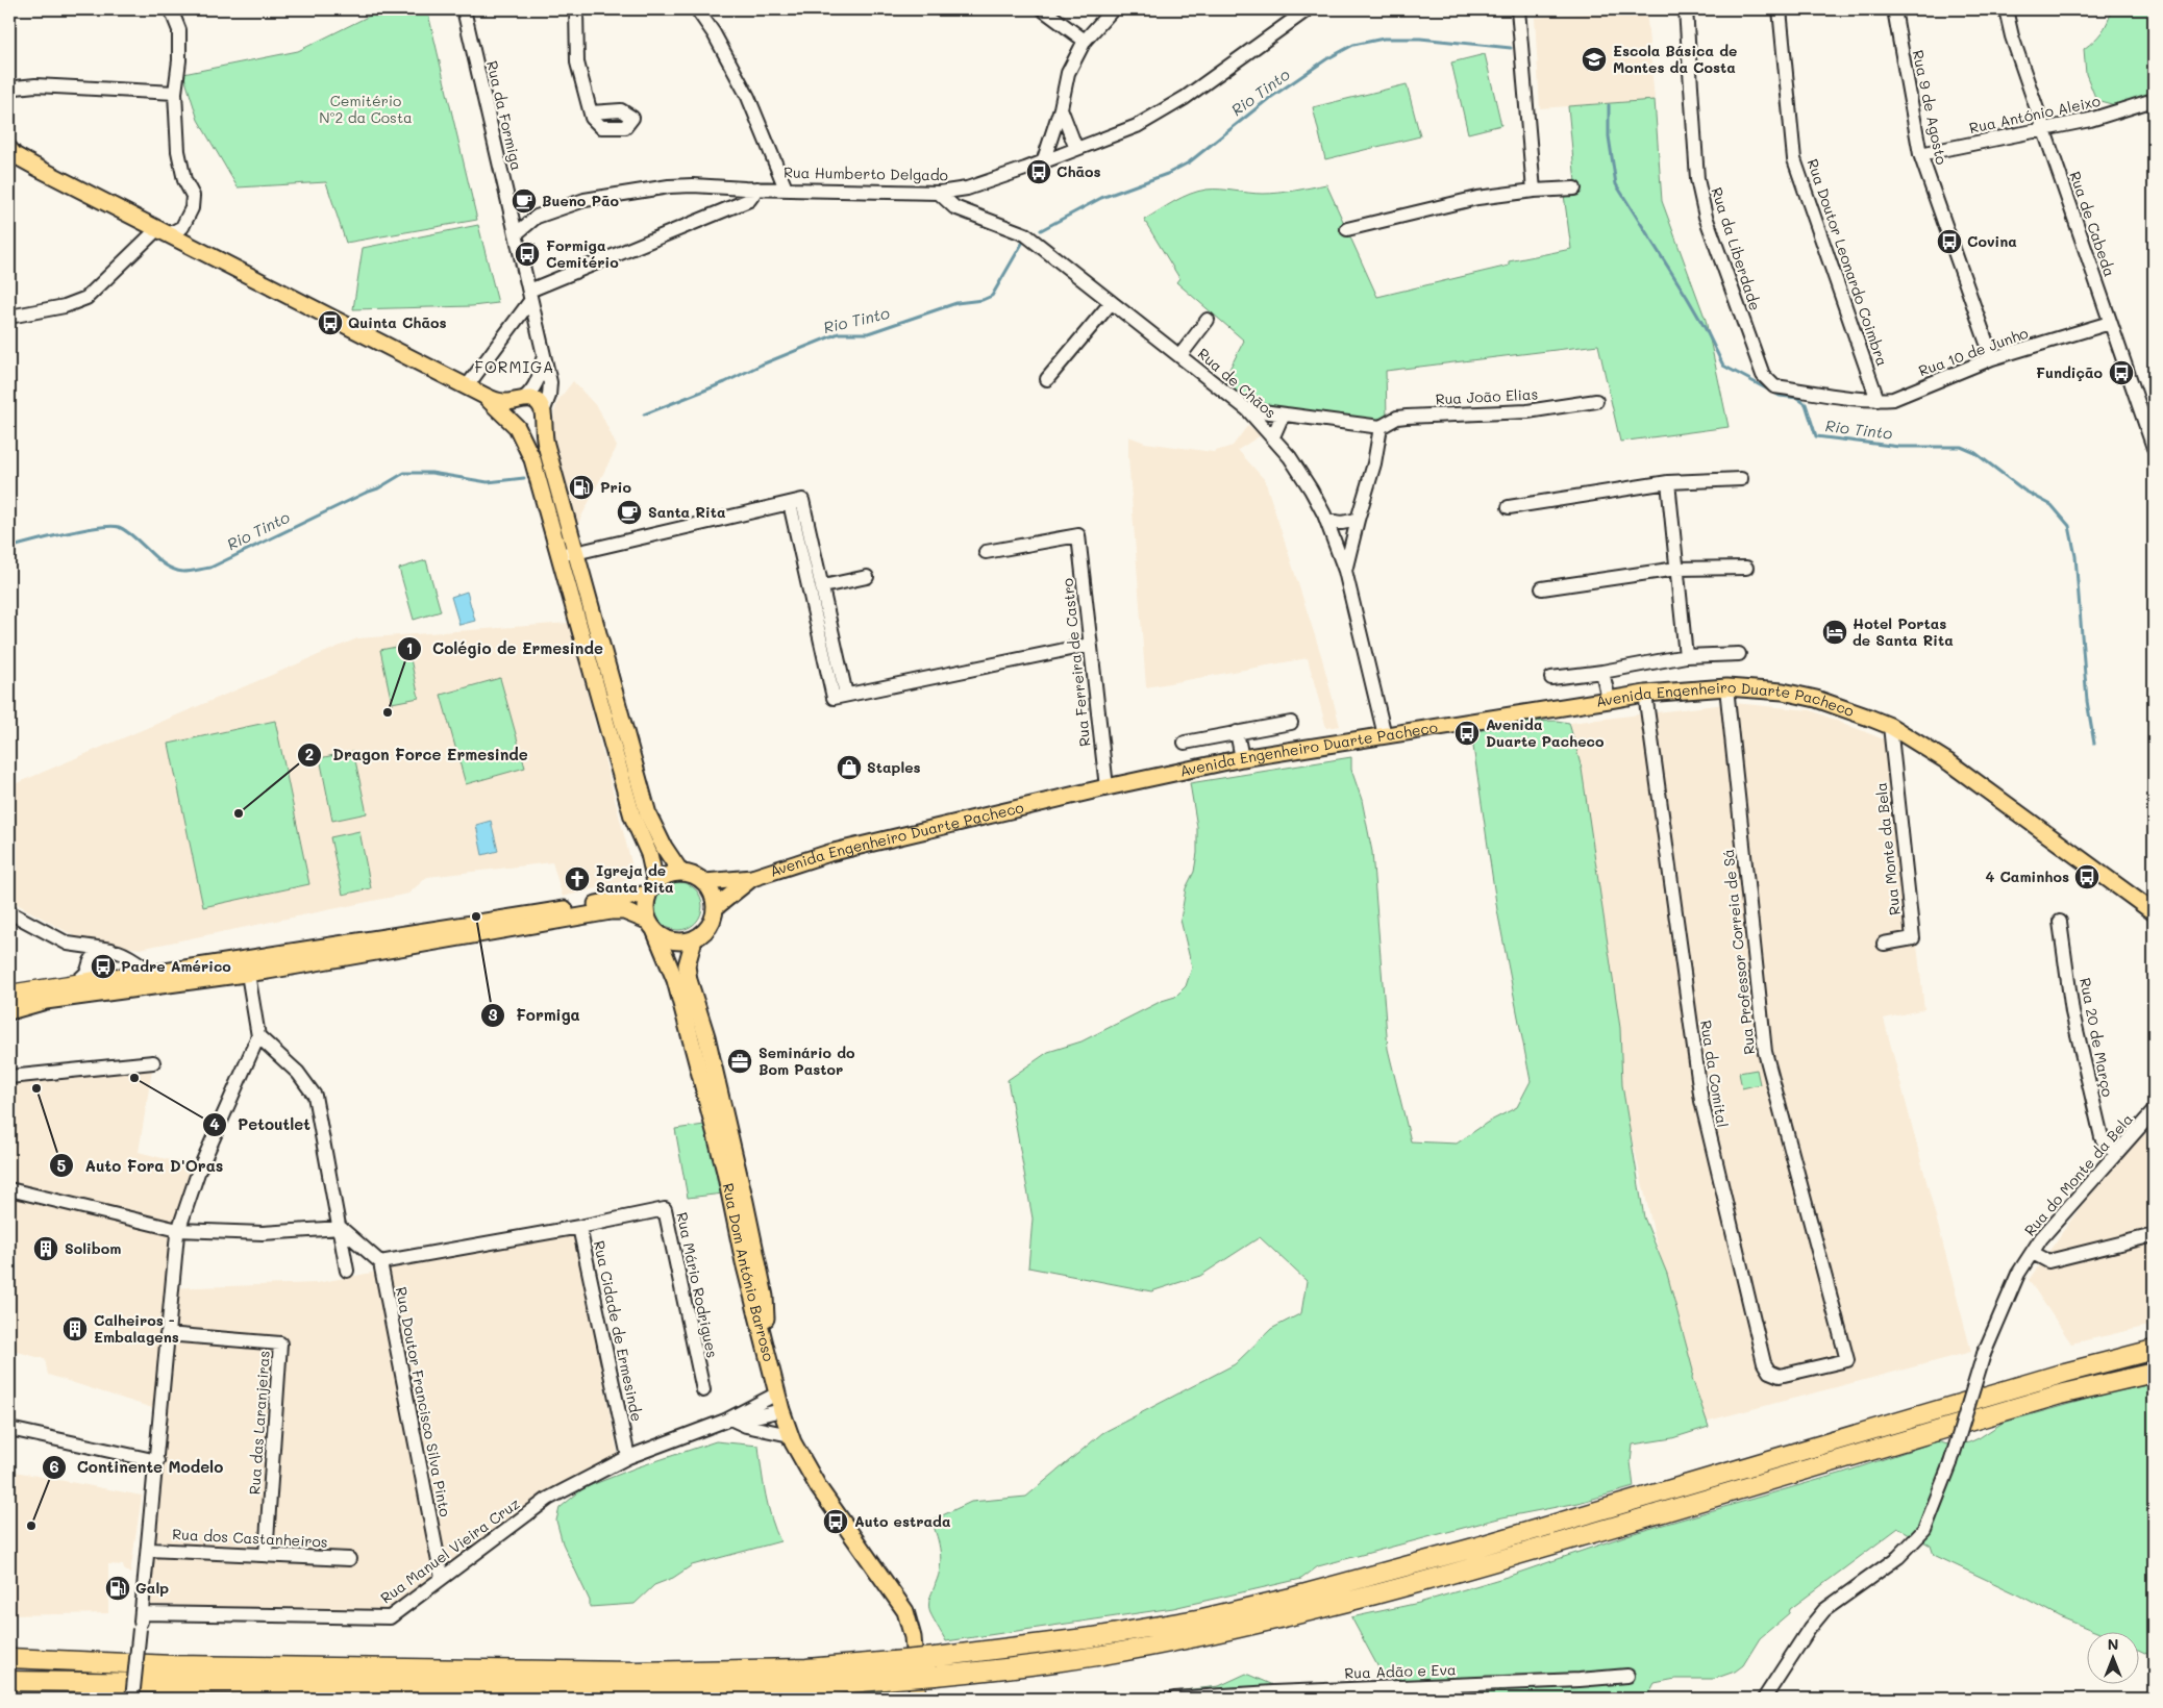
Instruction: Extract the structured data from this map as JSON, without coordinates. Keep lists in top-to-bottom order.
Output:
{
  "streets": {
    "main road": ["Avenida Engenheiro Duarte Pacheco", "Rua Dom António Barroso"],
    "street": [
      "Rua 9 de Agosto",
      "Rua António Aleixo",
      "Rua da Formiga",
      "Rua Humberto Delgado",
      "Rua de Cabeda",
      "Rua da Liberdade",
      "Rua Doutor Leonardo Coimbra",
      "Rua 10 de Junho",
      "Rua de Chãos",
      "Rua João Elias",
      "Rua Ferreira de Castro",
      "Rua Monte da Bela",
      "Rua Professor Correia de Sá",
      "Rua 20 de Março",
      "Rua da Comital",
      "Rua do Monte da Bela",
      "Rua Mário Rodrigues",
      "Rua Cidade de Ermesinde",
      "Rua Doutor Francisco Silva Pinto",
      "Rua das Laranjeiras",
      "Rua dos Castanheiros",
      "Rua Manuel Vieira Cruz",
      "Rua Adão e Eva"
    ]
  },
  "crossings": [
    ["Rua 9 de Agosto", "Rua António Aleixo"],
    ["Rua 9 de Agosto", "Rua 10 de Junho"],
    ["Rua António Aleixo", "Rua de Cabeda"],
    ["Rua da Formiga", "Rua Humberto Delgado"],
    ["Rua Humberto Delgado", "Rua de Chãos"],
    ["Rua de Cabeda", "Rua 10 de Junho"],
    ["Rua da Liberdade", "Rua Doutor Leonardo Coimbra"],
    ["Rua da Liberdade", "Rua 10 de Junho"],
    ["Rua Doutor Leonardo Coimbra", "Rua 10 de Junho"],
    ["Rua de Chãos", "Avenida Engenheiro Duarte Pacheco"],
    ["Rua Ferreira de Castro", "Avenida Engenheiro Duarte Pacheco"],
    ["Avenida Engenheiro Duarte Pacheco", "Rua Monte da Bela"],
    ["Avenida Engenheiro Duarte Pacheco", "Rua Professor Correia de Sá"],
    ["Avenida Engenheiro Duarte Pacheco", "Rua da Comital"],
    ["Avenida Engenheiro Duarte Pacheco", "Rua Dom António Barroso"],
    ["Rua Professor Correia de Sá", "Rua da Comital"],
    ["Rua 20 de Março", "Rua do Monte da Bela"],
    ["Rua Mário Rodrigues", "Rua Cidade de Ermesinde"],
    ["Rua Cidade de Ermesinde", "Rua Doutor Francisco Silva Pinto"],
    ["Rua Cidade de Ermesinde", "Rua Manuel Vieira Cruz"],
    ["Rua Doutor Francisco Silva Pinto", "Rua Manuel Vieira Cruz"],
    ["Rua das Laranjeiras", "Rua dos Castanheiros"]
  ],
  "districts": ["FORMIGA"],
  "water": ["Rio Tinto"],
  "parks": ["Cemitério Nº2 da Costa"],
  "places": {
    "school or university": ["Escola Básica de Montes da Costa"],
    "bus stop": [
      "Chãos",
      "Covina",
      "Formiga Cemitério",
      "Quinta Chãos",
      "Fundição",
      "Avenida Duarte Pacheco",
      "4 Caminhos",
      "Padre Américo",
      "Auto estrada"
    ],
    "cafe": ["Bueno Pão", "Santa Rita"],
    "fuel station": ["Prio", "Galp"],
    "hotel": ["Hotel Portas de Santa Rita"],
    "other": [
      "Colégio de Ermesinde",
      "Dragon Force Ermesinde",
      "Formiga",
      "Petoutlet",
      "Auto Fora D'Oras",
      "Continente Modelo"
    ],
    "shop": ["Staples"],
    "church": ["Igreja de Santa Rita"],
    "office": ["Seminário do Bom Pastor"],
    "building": ["Solibom", "Calheiros - Embalagens"]
  },
  "north": "top"
}
